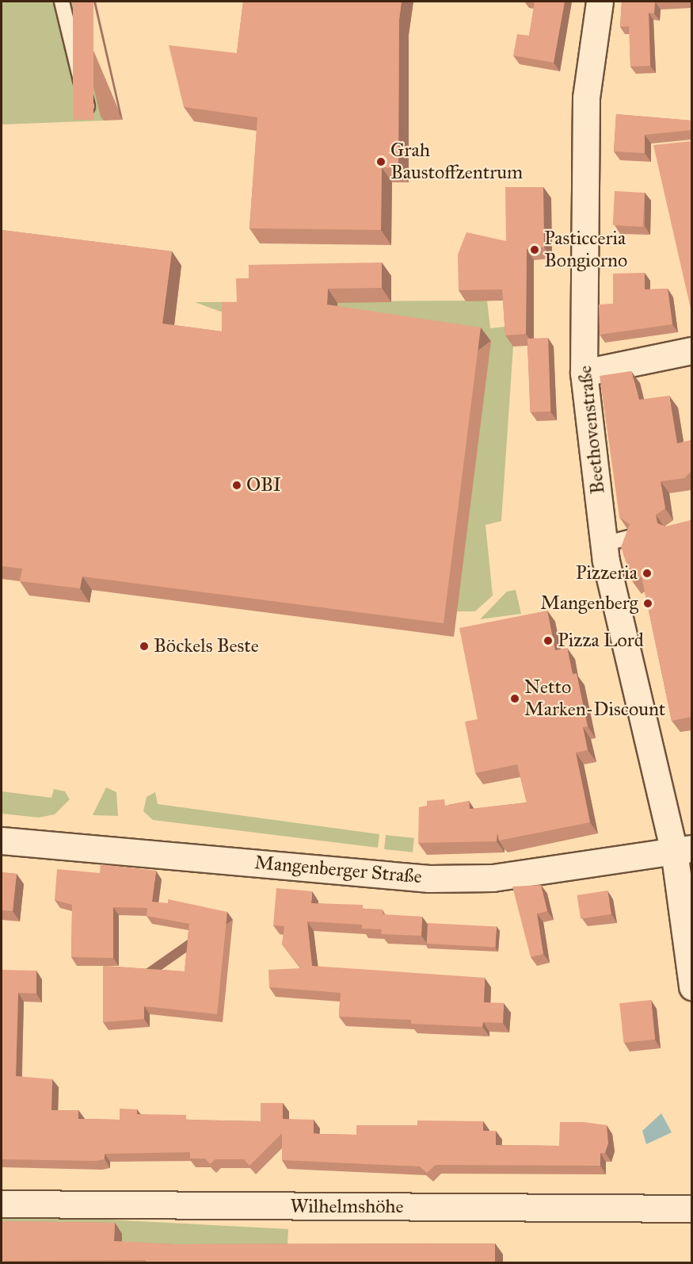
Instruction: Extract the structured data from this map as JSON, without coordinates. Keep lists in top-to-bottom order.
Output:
{
  "streets": {
    "main road": ["Beethovenstraße", "Mangenberger Straße", "Wilhelmshöhe"]
  },
  "crossings": [
    ["Beethovenstraße", "Mangenberger Straße"]
  ],
  "places": [
    "Grah Baustoffzentrum",
    "Pasticceria Bongiorno",
    "OBI",
    "Pizzeria",
    "Mangenberg",
    "Pizza Lord",
    "Böckels Beste",
    "Netto Marken-Discount"
  ]
}
